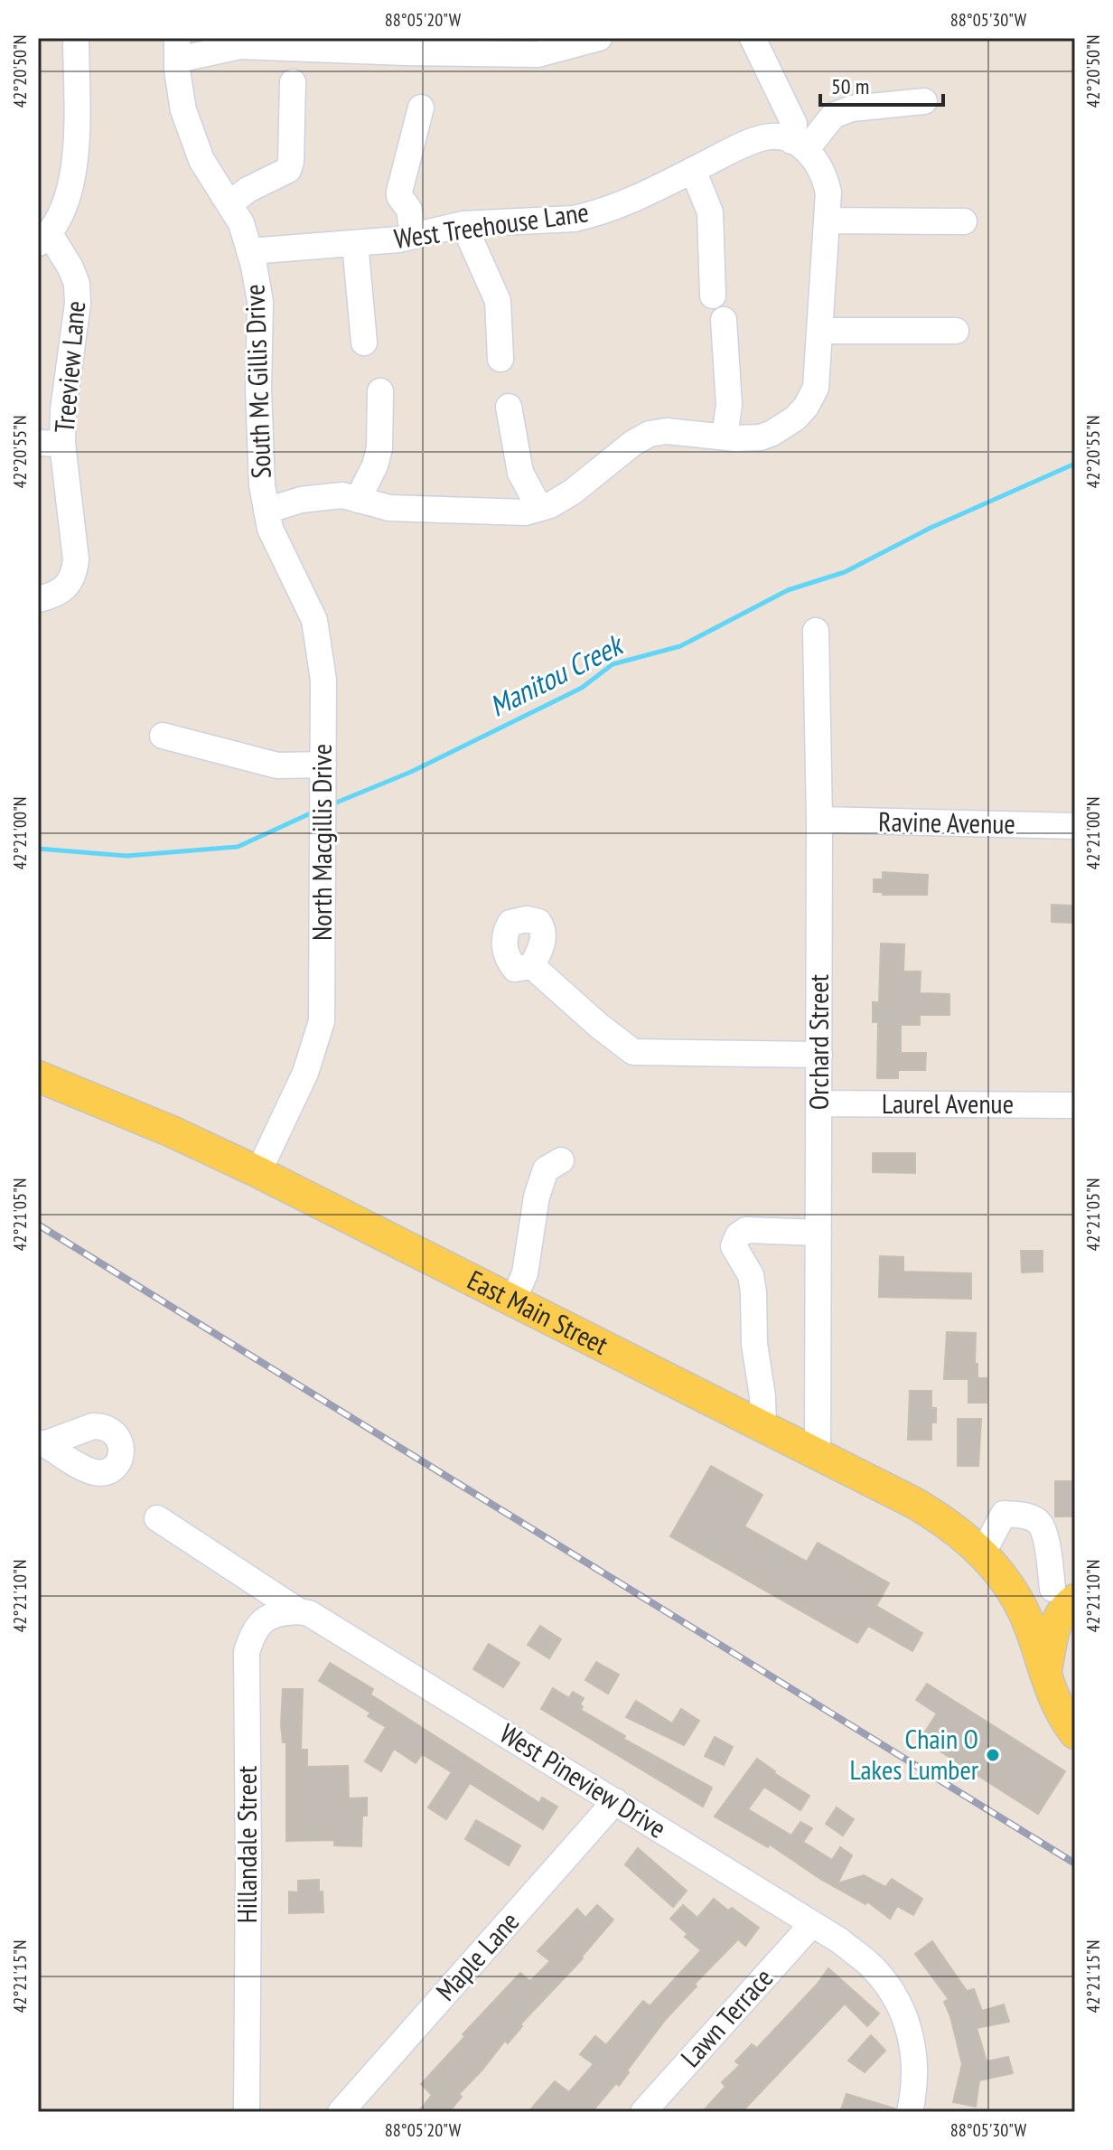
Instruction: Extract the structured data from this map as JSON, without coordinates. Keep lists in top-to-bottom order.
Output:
{
  "streets": {
    "main road": ["East Main Street"],
    "street": [
      "West Treehouse Lane",
      "Treeview Lane",
      "South Mc Gillis Drive",
      "Ravine Avenue",
      "North Macgillis Drive",
      "Orchard Street",
      "Laurel Avenue",
      "West Pineview Drive",
      "Hillandale Street",
      "Maple Lane",
      "Lawn Terrace"
    ]
  },
  "crossings": [
    ["West Treehouse Lane", "South Mc Gillis Drive"],
    ["South Mc Gillis Drive", "North Macgillis Drive"],
    ["Ravine Avenue", "Orchard Street"],
    ["North Macgillis Drive", "East Main Street"],
    ["Orchard Street", "Laurel Avenue"],
    ["Orchard Street", "East Main Street"],
    ["West Pineview Drive", "Hillandale Street"],
    ["West Pineview Drive", "Maple Lane"],
    ["West Pineview Drive", "Lawn Terrace"]
  ],
  "water": ["Manitou Creek"],
  "places": ["Chain O Lakes Lumber"],
  "scale_bar": "50 m",
  "coordinates": [
    "88°05'20\"W",
    "88°05'30\"W",
    "42°20'50\"N",
    "42°20'55\"N",
    "42°21'00\"N",
    "42°21'05\"N",
    "42°21'10\"N",
    "42°21'15\"N"
  ]
}
